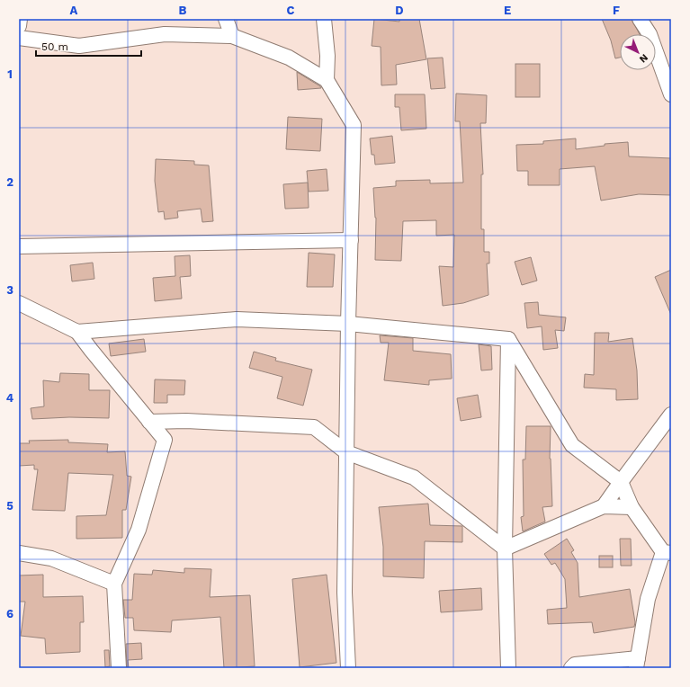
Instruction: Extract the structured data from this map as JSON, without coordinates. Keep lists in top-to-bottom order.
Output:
{
  "scale_bar": "50 m",
  "north": "bottom right",
  "grid": {
    "columns": [
      "A",
      "B",
      "C",
      "D",
      "E",
      "F"
    ],
    "rows": [
      "1",
      "2",
      "3",
      "4",
      "5",
      "6"
    ]
  }
}
